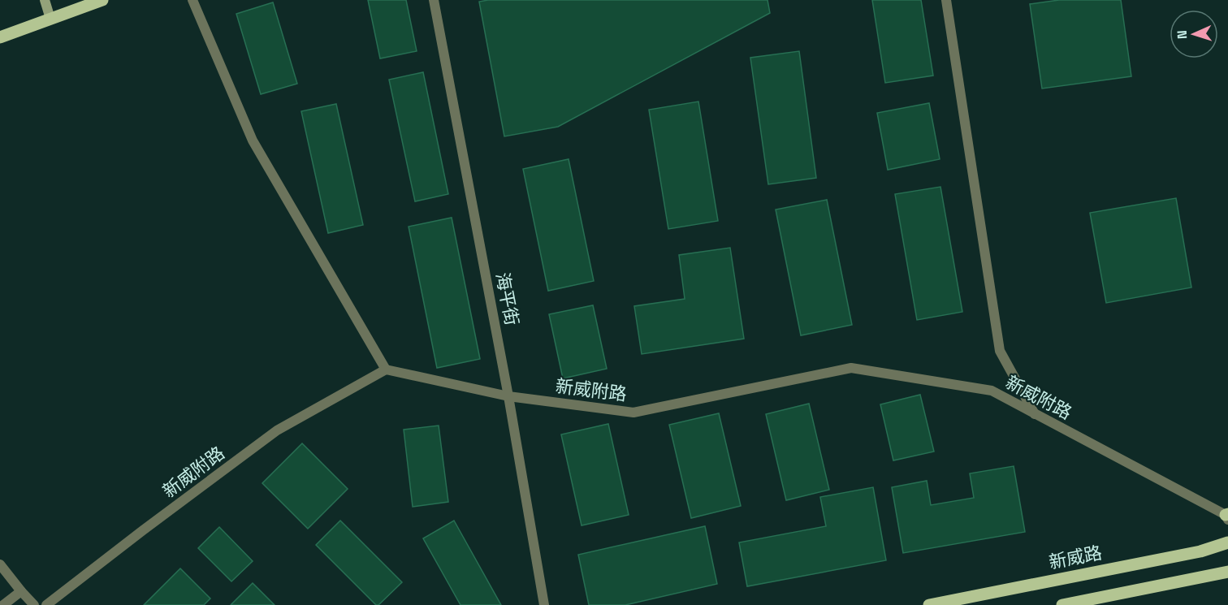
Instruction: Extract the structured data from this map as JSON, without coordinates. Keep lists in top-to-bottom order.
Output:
{
  "streets": {
    "main road": ["新威路"],
    "street": ["海平街", "新威附路"]
  },
  "crossings": [
    ["海平街", "新威附路"]
  ],
  "north": "left"
}
